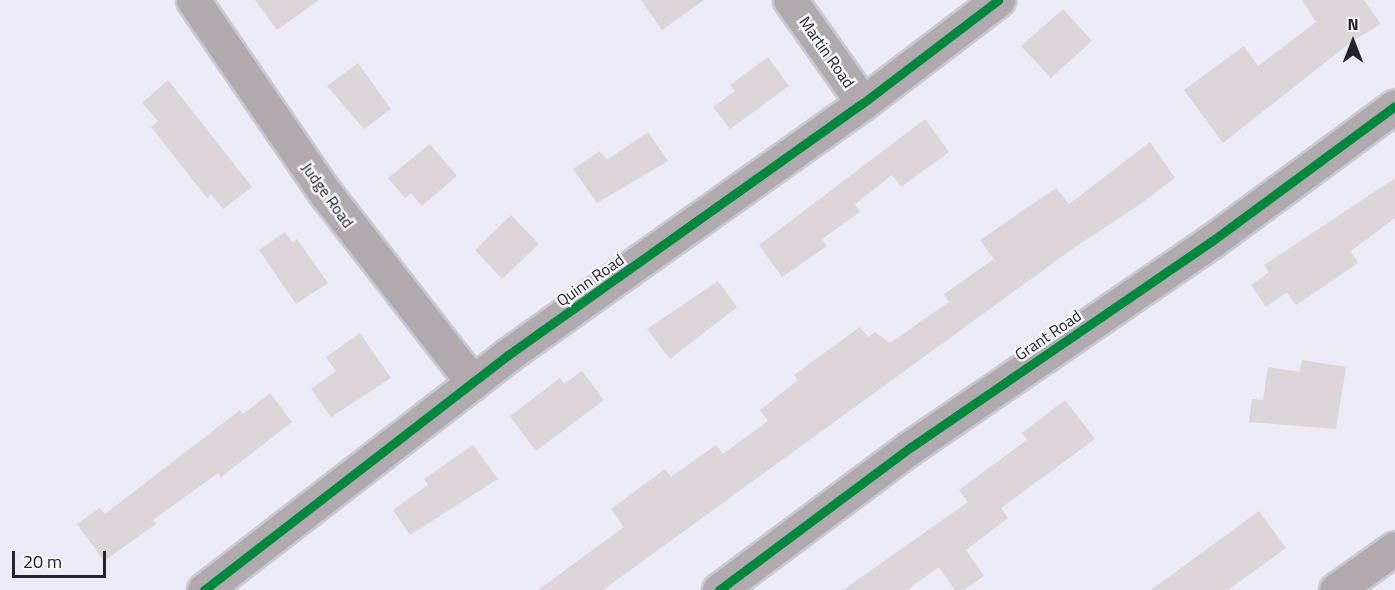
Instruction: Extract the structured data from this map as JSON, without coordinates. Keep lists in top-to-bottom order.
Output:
{
  "streets": {
    "street": [
      "Martin Road",
      "Judge Road",
      "Quinn Road",
      "Grant Road"
    ]
  },
  "crossings": [
    ["Martin Road", "Quinn Road"],
    ["Judge Road", "Quinn Road"]
  ],
  "scale_bar": "20 m",
  "north": "top"
}
